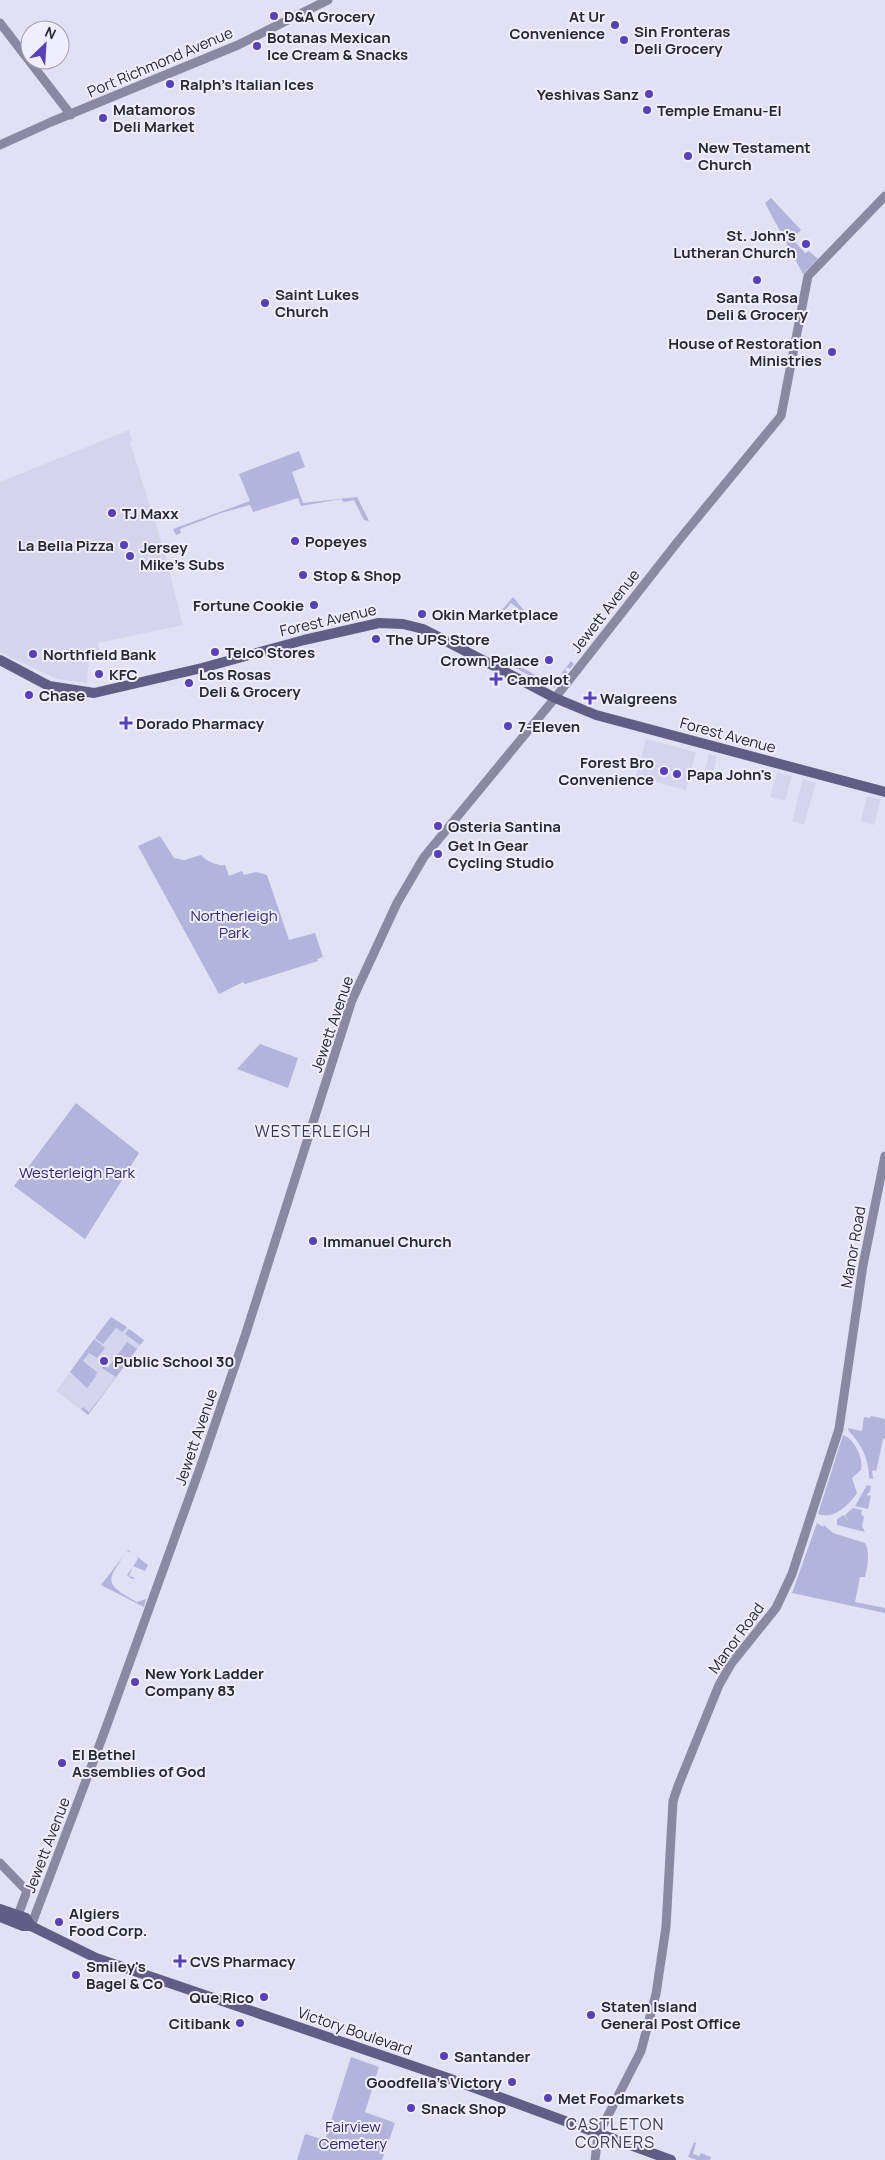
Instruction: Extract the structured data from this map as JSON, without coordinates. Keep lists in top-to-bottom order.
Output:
{
  "streets": {
    "main road": ["Forest Avenue", "Victory Boulevard"],
    "street": ["Port Richmond Avenue", "Jewett Avenue", "Manor Road"]
  },
  "crossings": [
    ["Jewett Avenue", "Forest Avenue"],
    ["Jewett Avenue", "Victory Boulevard"],
    ["Manor Road", "Victory Boulevard"]
  ],
  "districts": ["WESTERLEIGH", "CASTLETON CORNERS"],
  "parks": ["Northerleigh Park", "Westerleigh Park", "Fairview Cemetery"],
  "places": {
    "other": [
      "D&A Grocery",
      "At Ur Convenience",
      "Sin Fronteras Deli Grocery",
      "Botanas Mexican Ice Cream & Snacks",
      "Ralph's Italian Ices",
      "Yeshivas Sanz",
      "Temple Emanu-El",
      "Matamoros Deli Market",
      "New Testament Church",
      "St. John's Lutheran Church",
      "Santa Rosa Deli & Grocery",
      "Saint Lukes Church",
      "House of Restoration Ministries",
      "TJ Maxx",
      "Popeyes",
      "La Bella Pizza",
      "Jersey Mike's Subs",
      "Stop & Shop",
      "Fortune Cookie",
      "Okin Marketplace",
      "The UPS Store",
      "Telco Stores",
      "Northfield Bank",
      "Crown Palace",
      "KFC",
      "Los Rosas Deli & Grocery",
      "Chase",
      "7-Eleven",
      "Forest Bro Convenience",
      "Papa John's",
      "Osteria Santina",
      "Get In Gear Cycling Studio",
      "Immanuel Church",
      "Public School 30",
      "New York Ladder Company 83",
      "El Bethel Assemblies of God",
      "Algiers Food Corp.",
      "Smiley's Bagel & Co",
      "Que Rico",
      "Staten Island General Post Office",
      "Citibank",
      "Santander",
      "Goodfella's Victory",
      "Met Foodmarkets",
      "Snack Shop"
    ],
    "health": [
      "Camelot",
      "Walgreens",
      "Dorado Pharmacy",
      "CVS Pharmacy"
    ]
  },
  "north": "top right"
}
